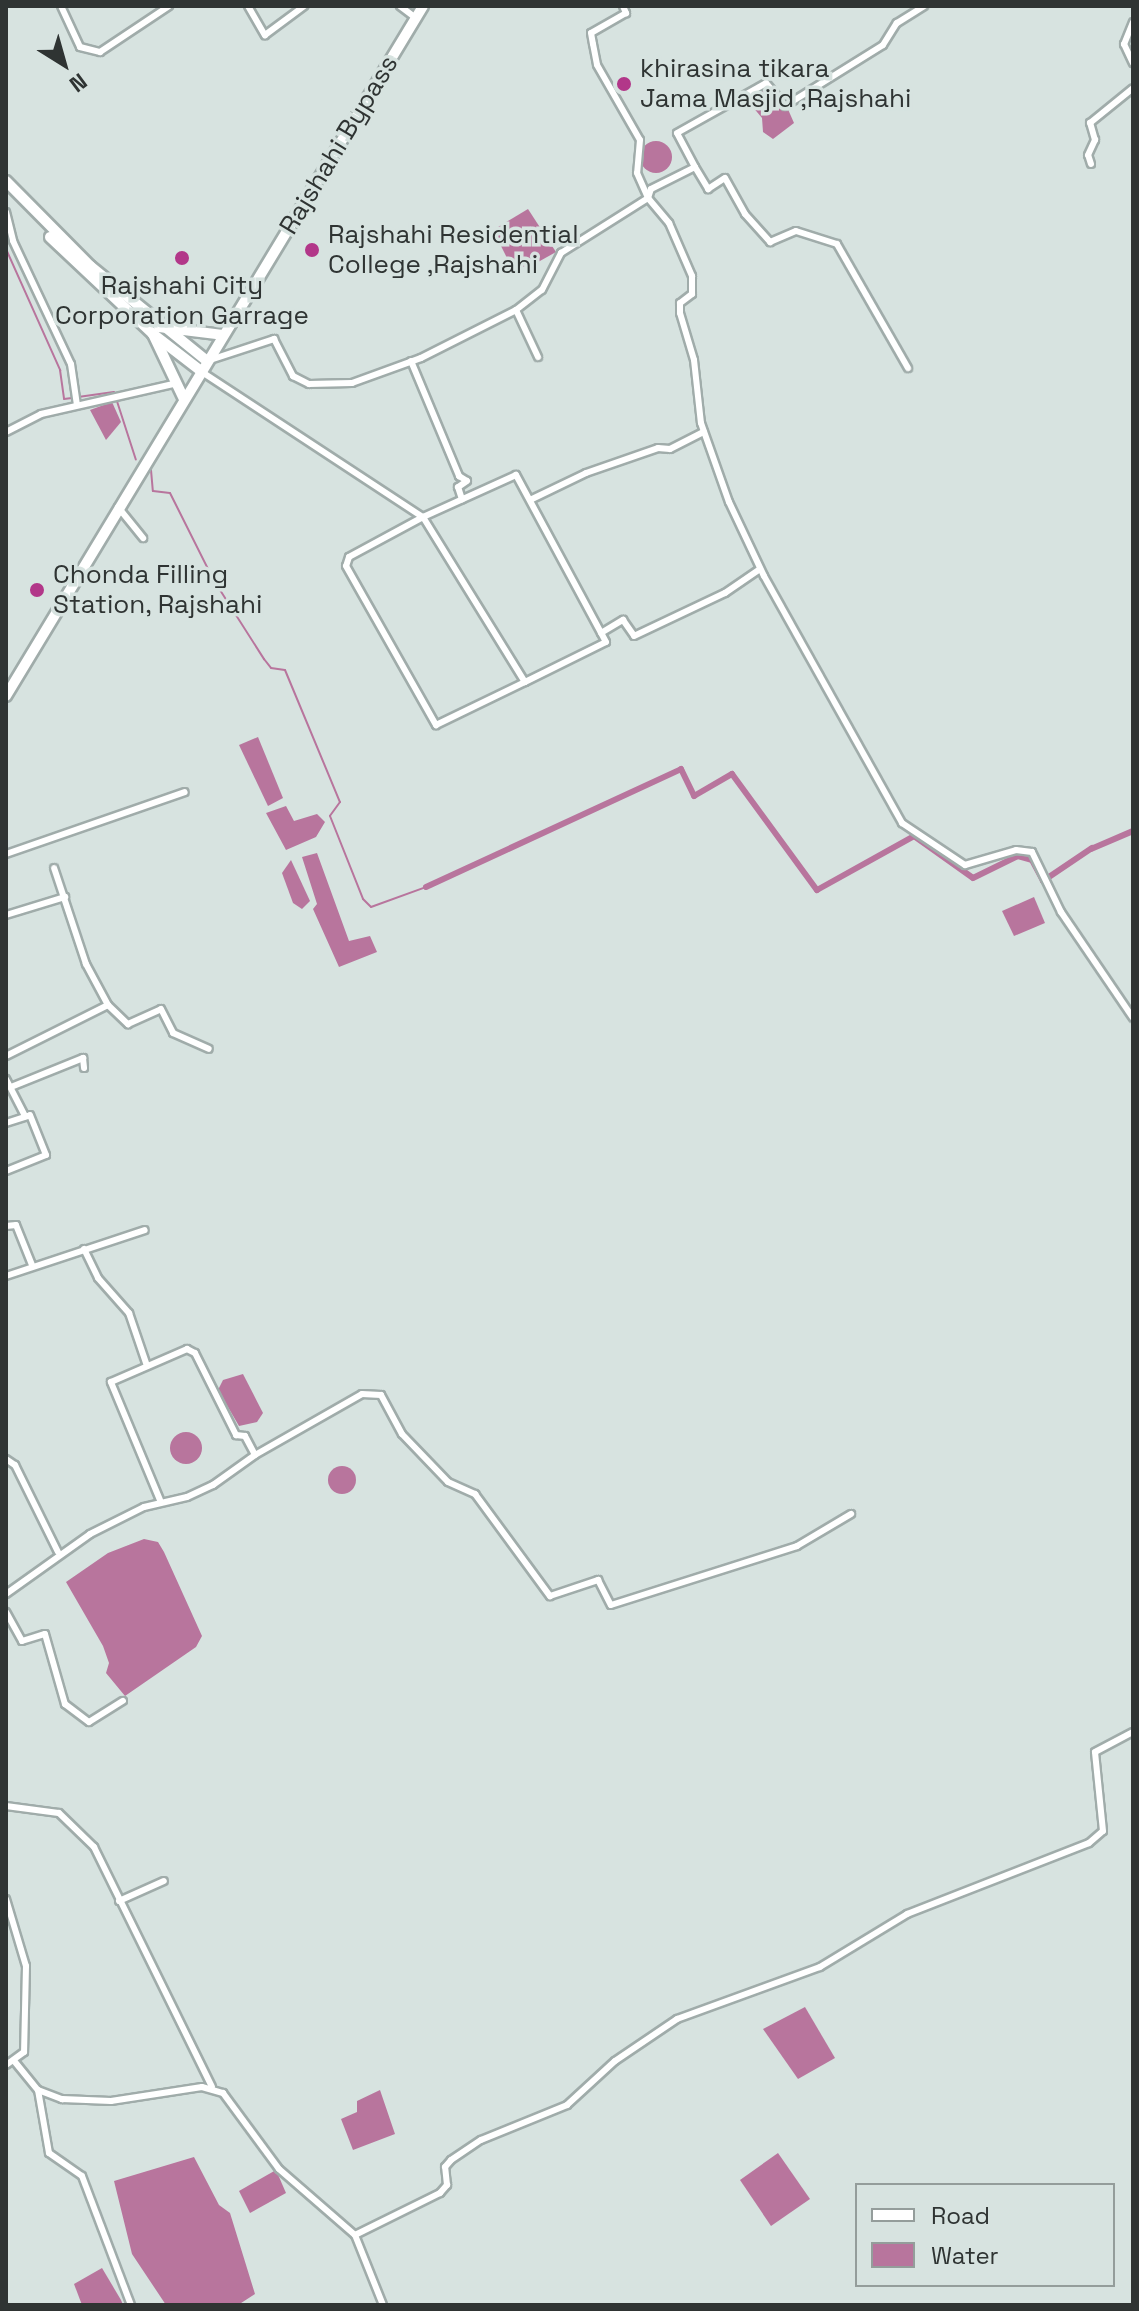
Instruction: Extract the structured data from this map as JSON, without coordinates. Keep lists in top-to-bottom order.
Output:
{
  "streets": {
    "main road": ["Rajshahi Bypass"]
  },
  "places": [
    "khirasina tikara Jama Masjid ,Rajshahi",
    "Rajshahi Residential College ,Rajshahi",
    "Rajshahi City Corporation Garrage",
    "Chonda Filling Station, Rajshahi"
  ],
  "legend": ["Road", "Water"],
  "north": "bottom right"
}
